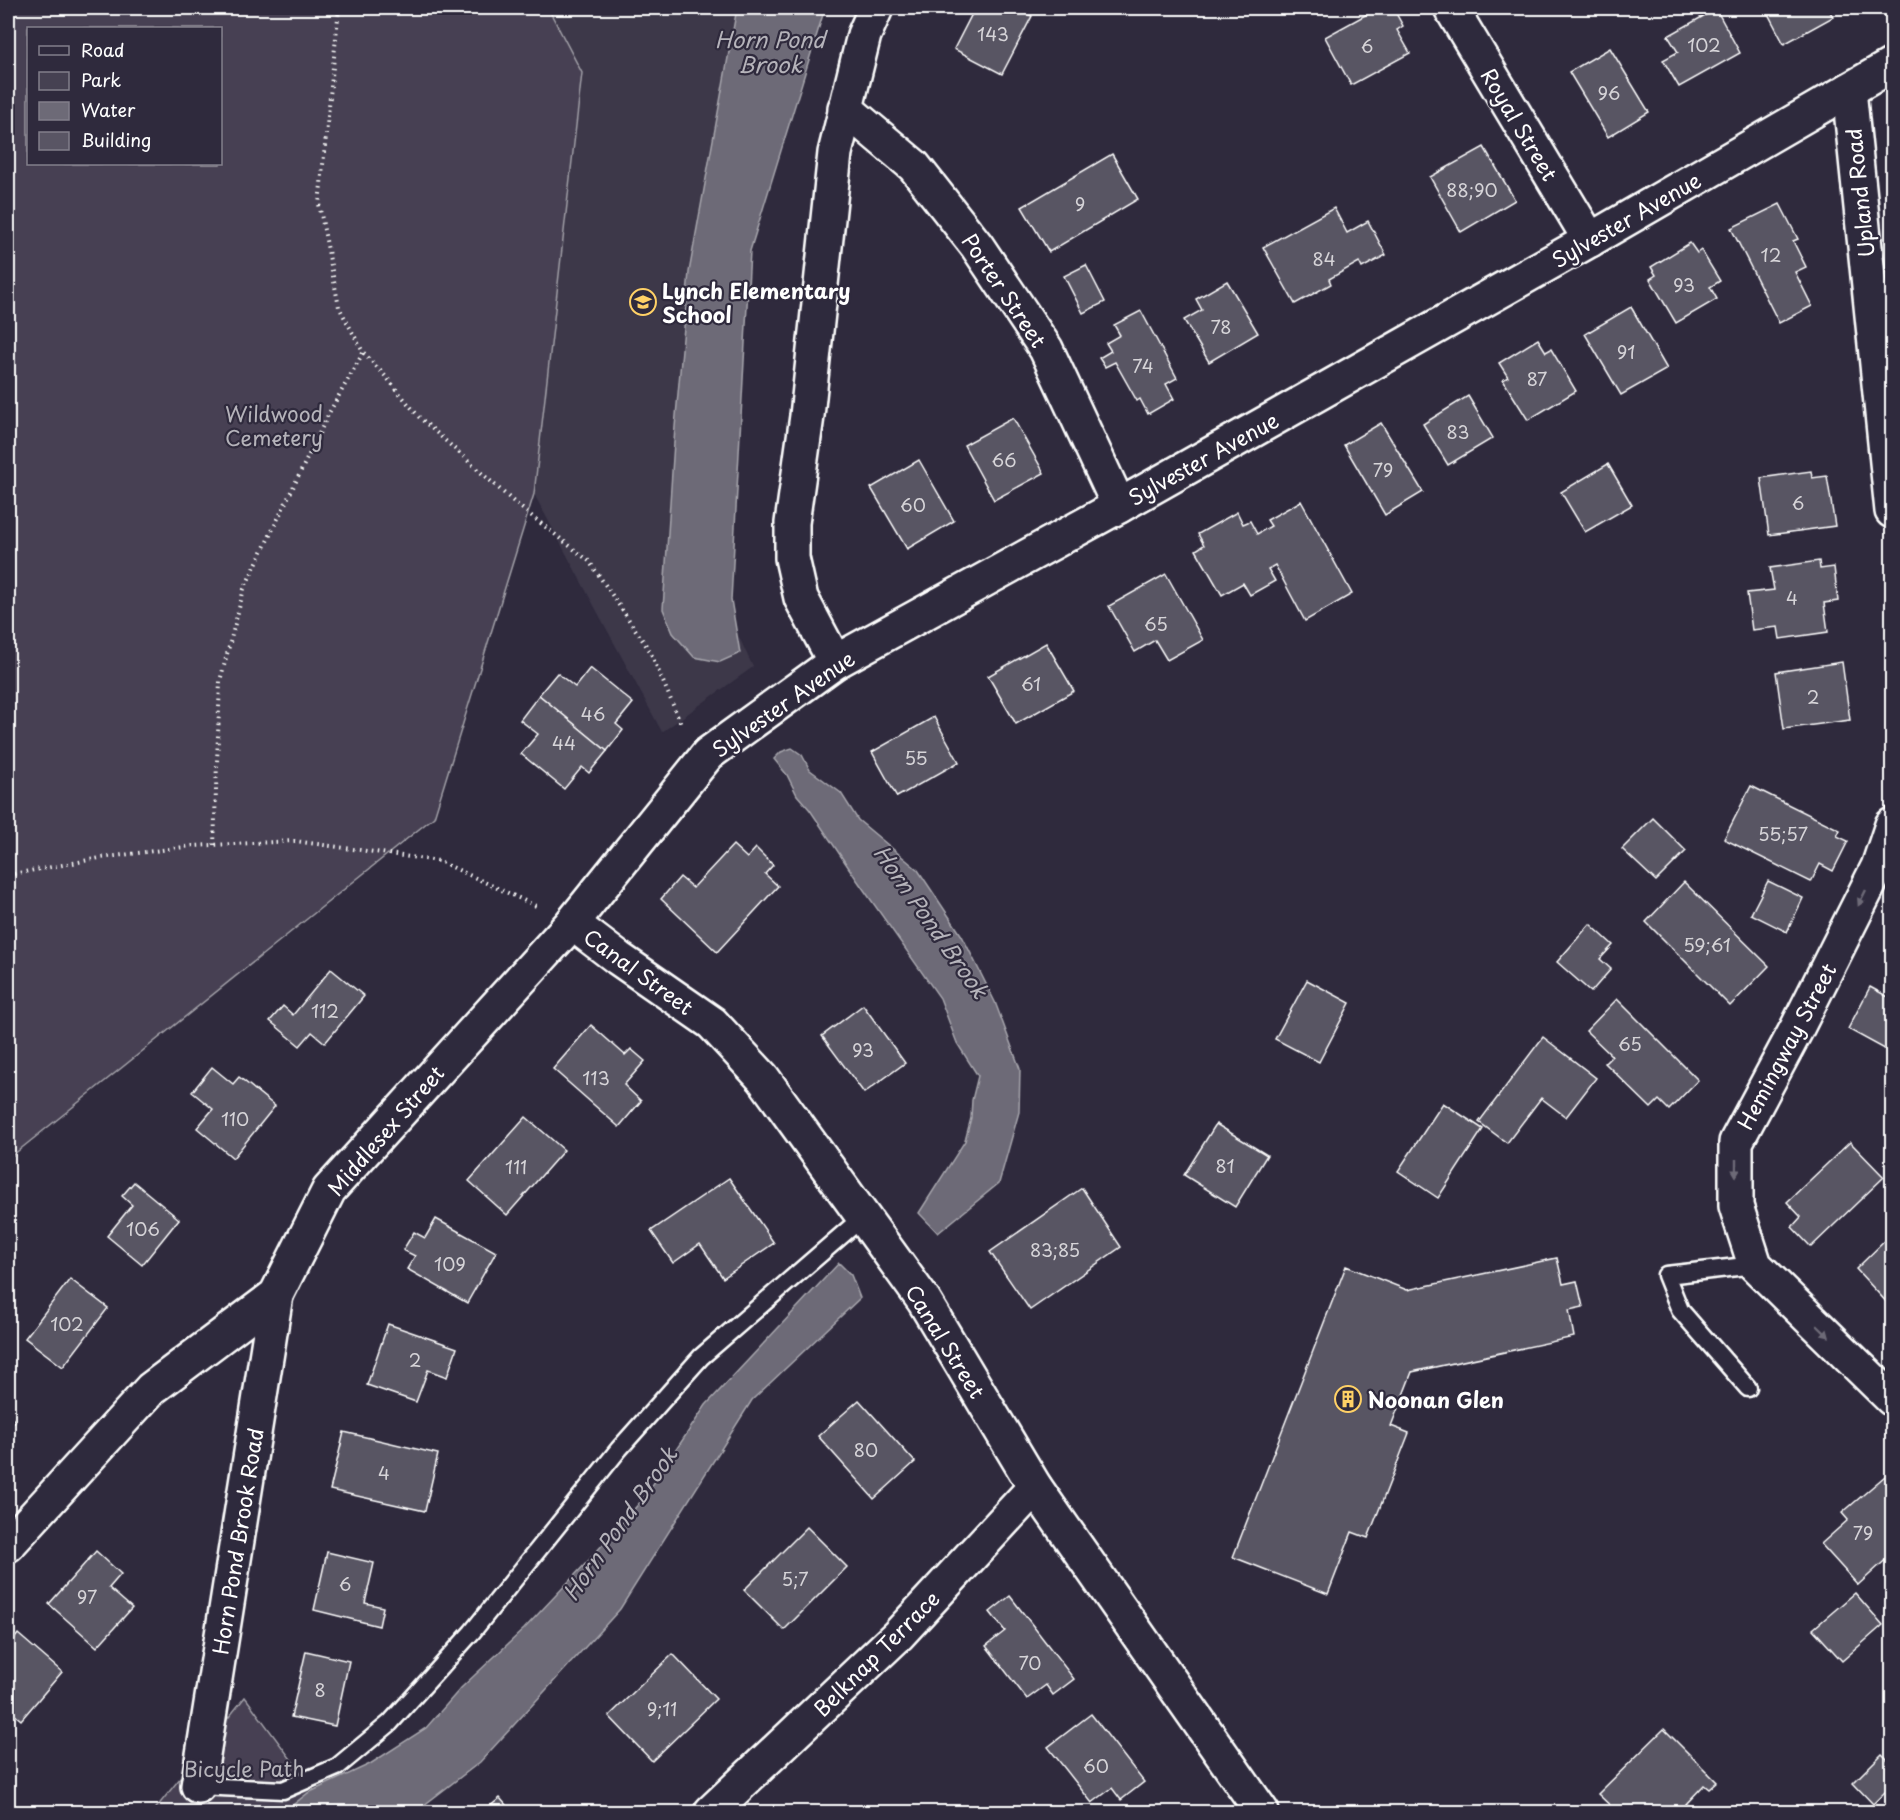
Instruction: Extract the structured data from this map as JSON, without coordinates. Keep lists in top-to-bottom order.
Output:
{
  "streets": {
    "street": [
      "Royal Street",
      "Upland Road",
      "Sylvester Avenue",
      "Porter Street",
      "Canal Street",
      "Hemingway Street",
      "Middlesex Street",
      "Horn Pond Brook Road",
      "Belknap Terrace"
    ]
  },
  "crossings": [
    ["Royal Street", "Sylvester Avenue"],
    ["Upland Road", "Sylvester Avenue"],
    ["Sylvester Avenue", "Porter Street"],
    ["Sylvester Avenue", "Canal Street"],
    ["Sylvester Avenue", "Middlesex Street"],
    ["Canal Street", "Middlesex Street"],
    ["Canal Street", "Belknap Terrace"],
    ["Middlesex Street", "Horn Pond Brook Road"]
  ],
  "one_way": ["Hemingway Street"],
  "water": ["Horn Pond Brook"],
  "parks": ["Wildwood Cemetery", "Bicycle Path"],
  "places": {
    "school or university": ["Lynch Elementary School"],
    "building": ["Noonan Glen"]
  },
  "house_numbers": [
    "143",
    "102",
    "6",
    "96",
    "88;90",
    "9",
    "12",
    "84",
    "93",
    "78",
    "91",
    "74",
    "87",
    "83",
    "66",
    "79",
    "6",
    "60",
    "4",
    "65",
    "61",
    "2",
    "46",
    "44",
    "55",
    "55;57",
    "59;61",
    "112",
    "65",
    "93",
    "113",
    "110",
    "81",
    "111",
    "106",
    "83;85",
    "109",
    "102",
    "2",
    "80",
    "4",
    "79",
    "5;7",
    "6",
    "97",
    "70",
    "8",
    "9;11",
    "60"
  ],
  "legend": [
    "Road",
    "Park",
    "Water",
    "Building"
  ]
}
